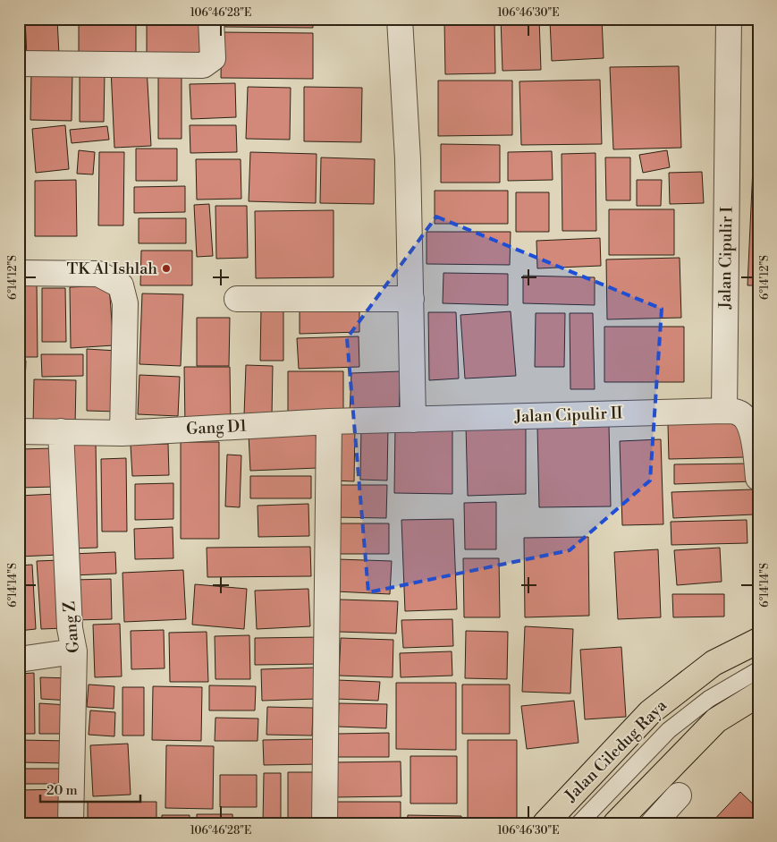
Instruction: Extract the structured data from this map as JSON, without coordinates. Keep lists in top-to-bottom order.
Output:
{
  "streets": {
    "main road": ["Jalan Ciledug Raya"],
    "street": [
      "Jalan Cipulir I",
      "Jalan Cipulir II",
      "Gang D1",
      "Gang Z"
    ]
  },
  "crossings": [
    ["Jalan Cipulir I", "Jalan Cipulir II"],
    ["Jalan Cipulir II", "Gang D1"],
    ["Gang D1", "Gang Z"]
  ],
  "places": ["TK Al Ishlah"],
  "scale_bar": "20 m",
  "coordinates": [
    "106°46'28\"E",
    "106°46'30\"E",
    "6°14'12\"S",
    "6°14'14\"S"
  ]
}
